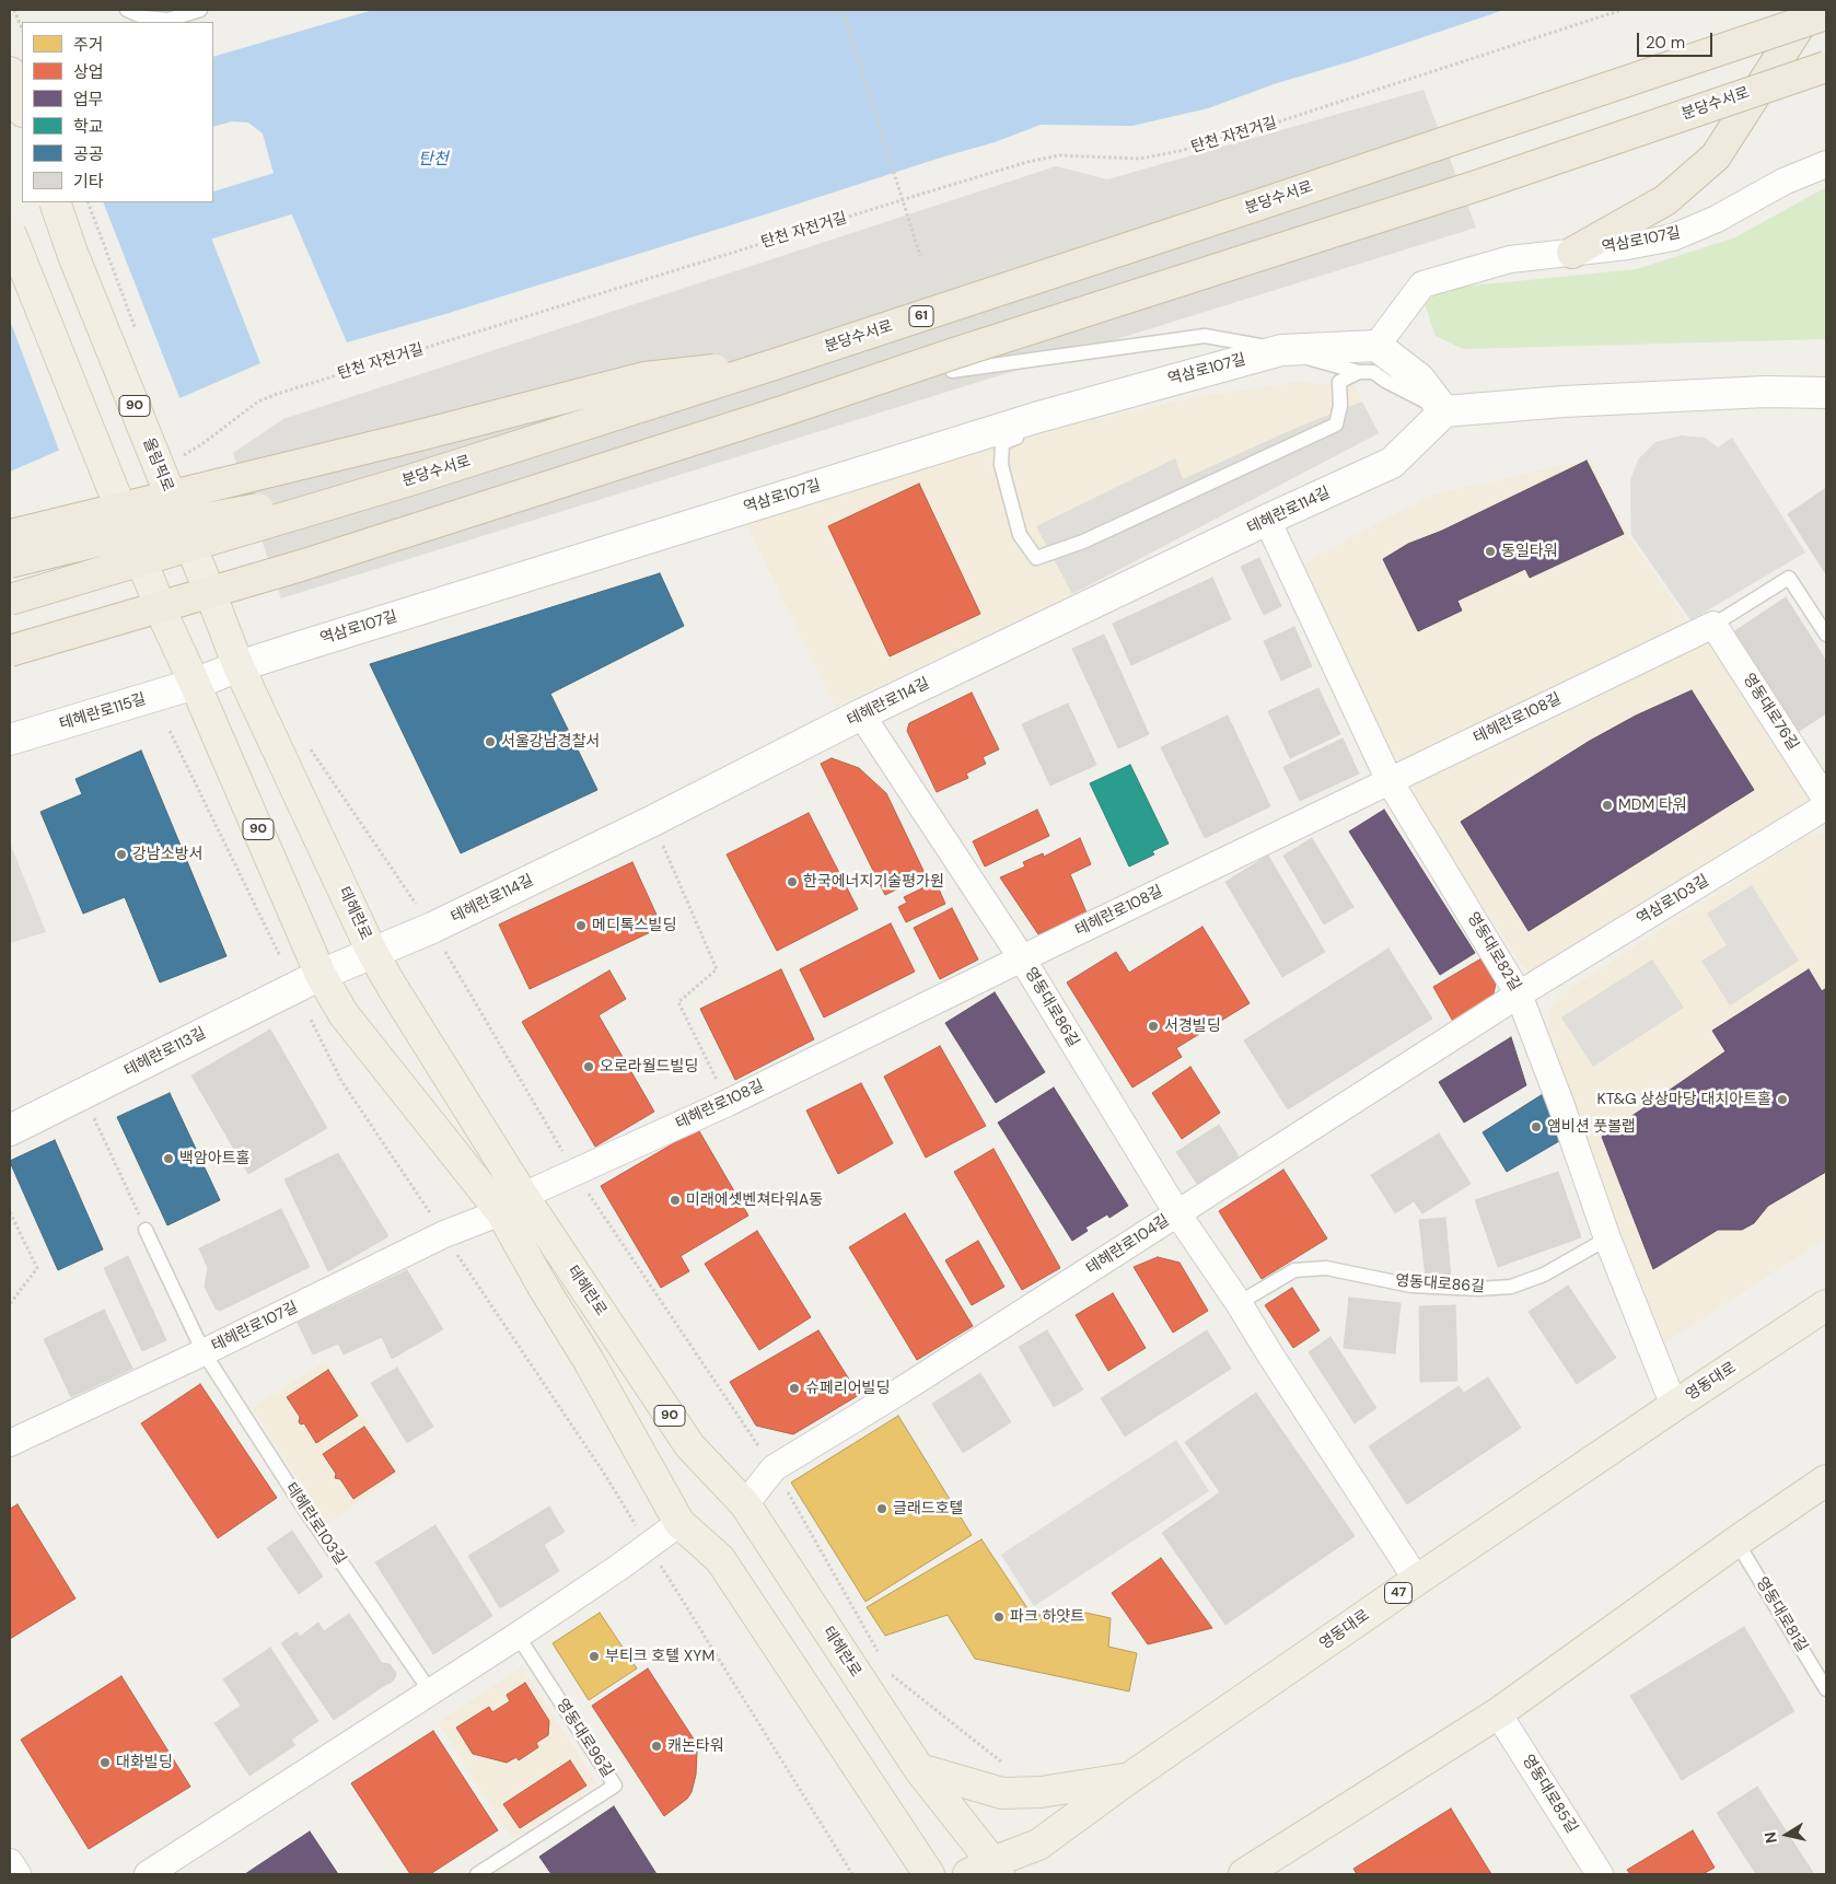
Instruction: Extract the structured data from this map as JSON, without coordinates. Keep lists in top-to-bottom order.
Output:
{
  "streets": {
    "highway": ["분당수서로", "61"],
    "main road": [
      "90",
      "올림픽로",
      "테헤란로",
      "영동대로",
      "47"
    ],
    "street": [
      "역삼로107길",
      "테헤란로114길",
      "테헤란로115길",
      "영동대로76길",
      "테헤란로108길",
      "역삼로103길",
      "영동대로82길",
      "영동대로86길",
      "테헤란로113길",
      "테헤란로104길",
      "테헤란로107길",
      "영동대로85길"
    ],
    "lane": ["테헤란로103길", "영동대로81길", "영동대로96길"],
    "path": ["탄천 자전거길"]
  },
  "crossings": [
    ["역삼로107길", "90"],
    ["역삼로107길", "올림픽로"],
    ["역삼로107길", "테헤란로115길"],
    ["역삼로107길", "테헤란로"],
    ["90", "테헤란로115길"],
    ["90", "테헤란로"],
    ["올림픽로", "테헤란로"],
    ["테헤란로114길", "테헤란로"],
    ["테헤란로114길", "영동대로82길"],
    ["테헤란로114길", "영동대로86길"],
    ["테헤란로114길", "테헤란로113길"],
    ["테헤란로115길", "테헤란로"],
    ["영동대로76길", "테헤란로108길"],
    ["테헤란로108길", "테헤란로"],
    ["테헤란로108길", "영동대로82길"],
    ["테헤란로108길", "영동대로86길"],
    ["테헤란로108길", "테헤란로107길"],
    ["역삼로103길", "영동대로82길"],
    ["역삼로103길", "테헤란로104길"],
    ["테헤란로", "테헤란로113길"],
    ["테헤란로", "테헤란로104길"],
    ["테헤란로", "테헤란로107길"],
    ["테헤란로", "영동대로"],
    ["영동대로82길", "영동대로86길"],
    ["영동대로82길", "테헤란로104길"],
    ["영동대로82길", "영동대로"],
    ["영동대로86길", "테헤란로104길"],
    ["영동대로86길", "영동대로"],
    ["테헤란로107길", "테헤란로103길"]
  ],
  "water": ["탄천"],
  "places": [
    "동일타워",
    "서울강남경찰서",
    "MDM 타워",
    "강남소방서",
    "한국에너지기술평가원",
    "메디톡스빌딩",
    "서경빌딩",
    "오로라월드빌딩",
    "KT&G 상상마당 대치아트홀",
    "앰비션 풋볼랩",
    "백암아트홀",
    "미래에셋벤쳐타워A동",
    "슈페리어빌딩",
    "글래드호텔",
    "파크 하얏트",
    "부티크 호텔 XYM",
    "캐논타워",
    "대화빌딩"
  ],
  "legend": [
    "주거",
    "상업",
    "업무",
    "학교",
    "공공",
    "기타"
  ],
  "scale_bar": "20 m",
  "north": "left"
}
